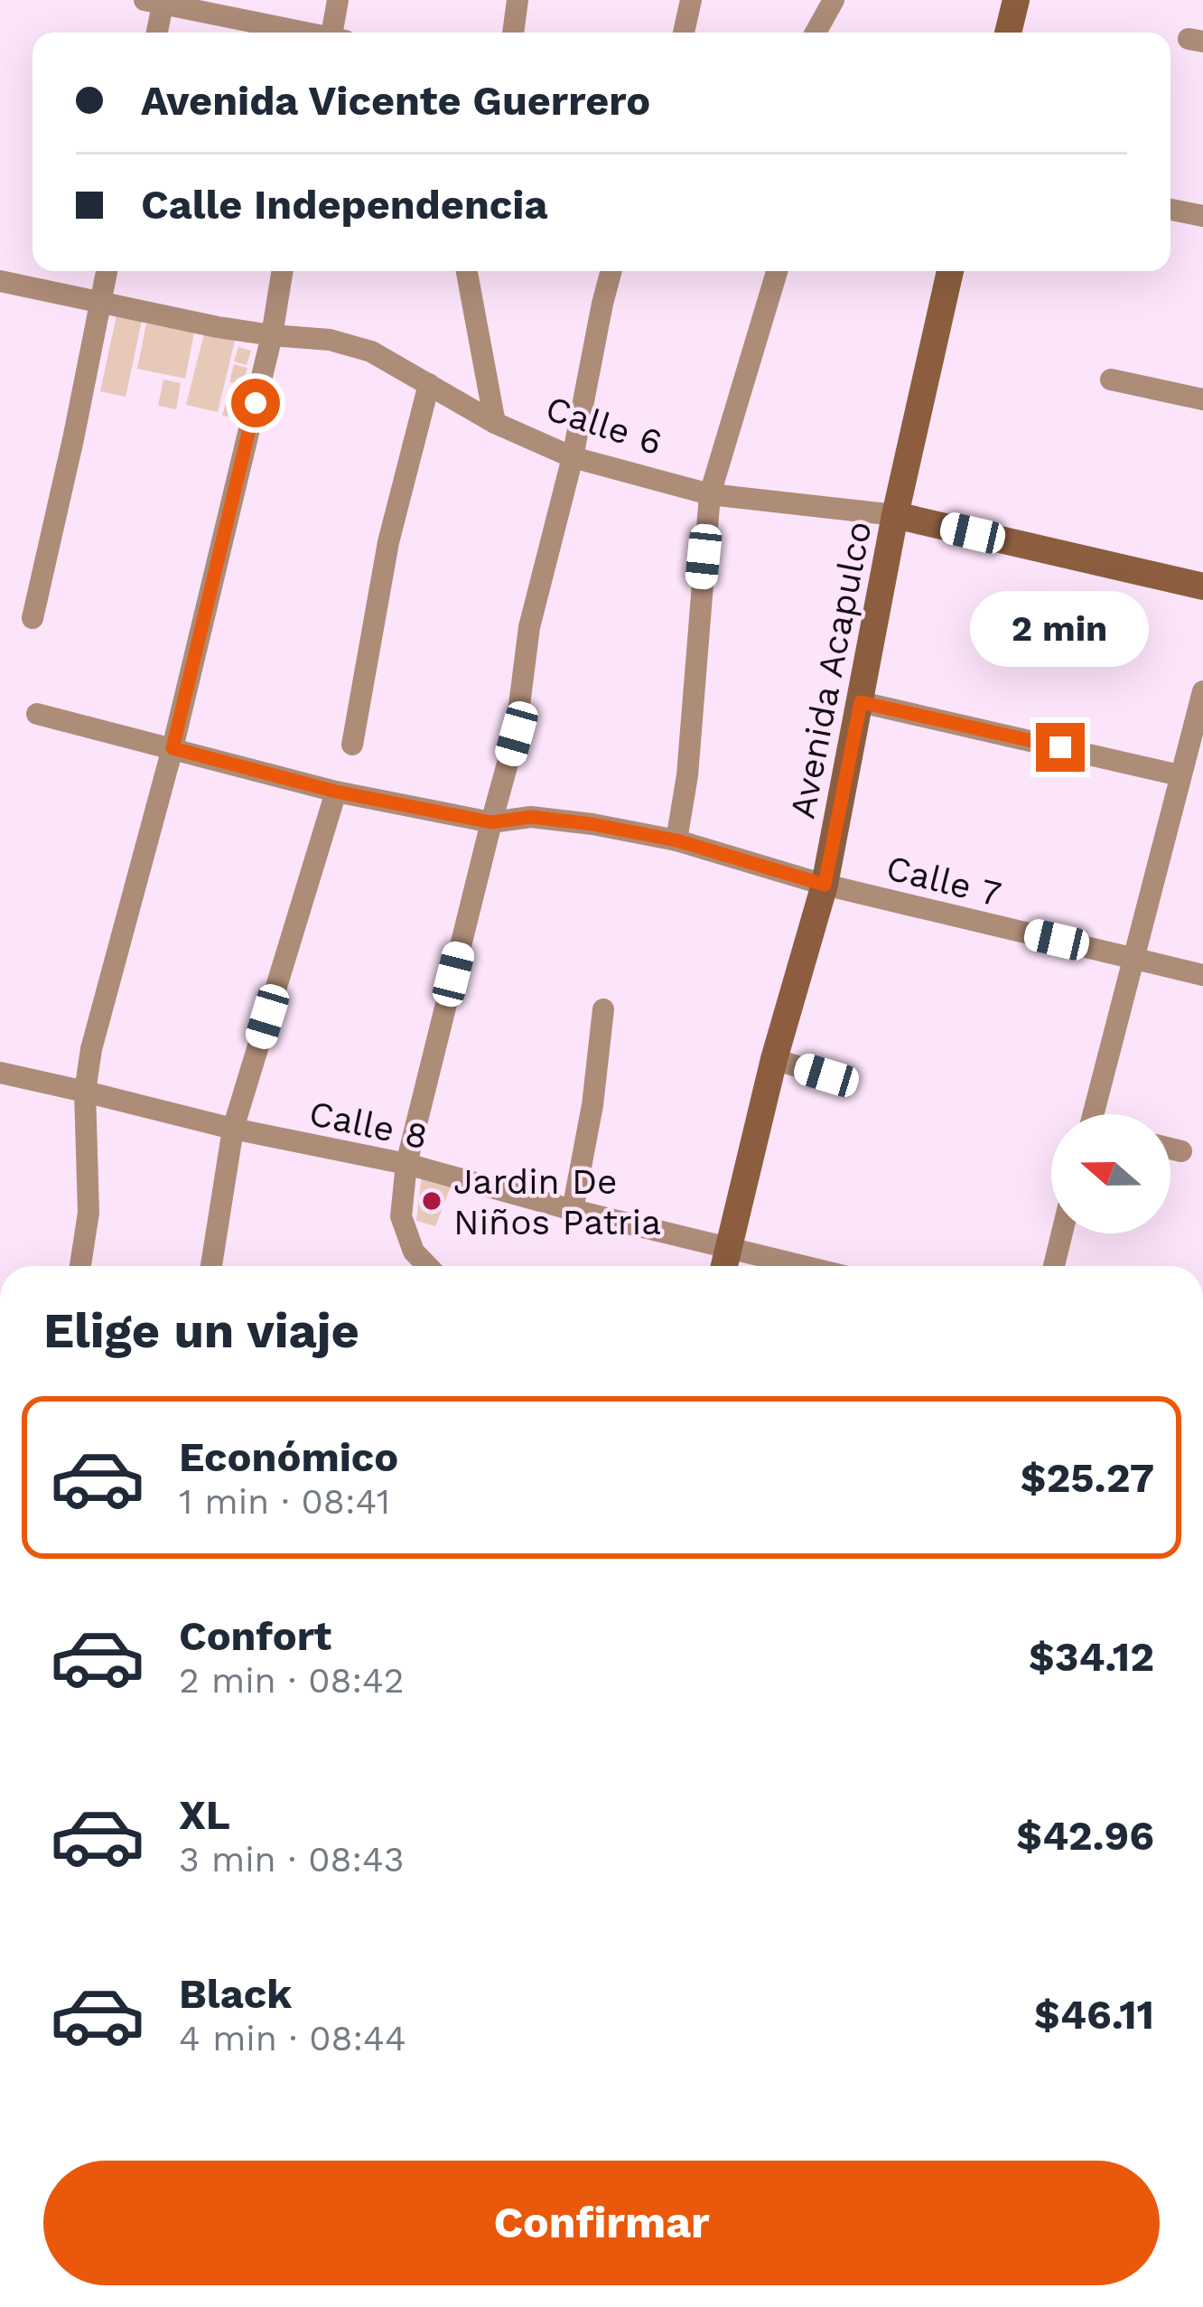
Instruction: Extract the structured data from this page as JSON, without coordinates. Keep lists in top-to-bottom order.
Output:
{
  "streets": {
    "street": [
      "Calle 6",
      "Avenida Acapulco",
      "Calle 7",
      "Calle 8"
    ]
  },
  "crossings": [
    ["Calle 6", "Avenida Acapulco"],
    ["Avenida Acapulco", "Calle 7"],
    ["Avenida Acapulco", "Calle 8"]
  ],
  "places": ["Jardin De Niños Patria"],
  "north": "left",
  "page": {
    "banner": ["Avenida Vicente Guerrero", "Calle Independencia"],
    "bubble": "2 min",
    "heading": "Elige un viaje",
    "list": [
      {
        "name": "Económico",
        "note": "1 min · 08:41",
        "value": "$25.27"
      },
      {
        "name": "Confort",
        "note": "2 min · 08:42",
        "value": "$34.12"
      },
      {
        "name": "XL",
        "note": "3 min · 08:43",
        "value": "$42.96"
      },
      {
        "name": "Black",
        "note": "4 min · 08:44",
        "value": "$46.11"
      }
    ],
    "buttons": "Confirmar"
  }
}
